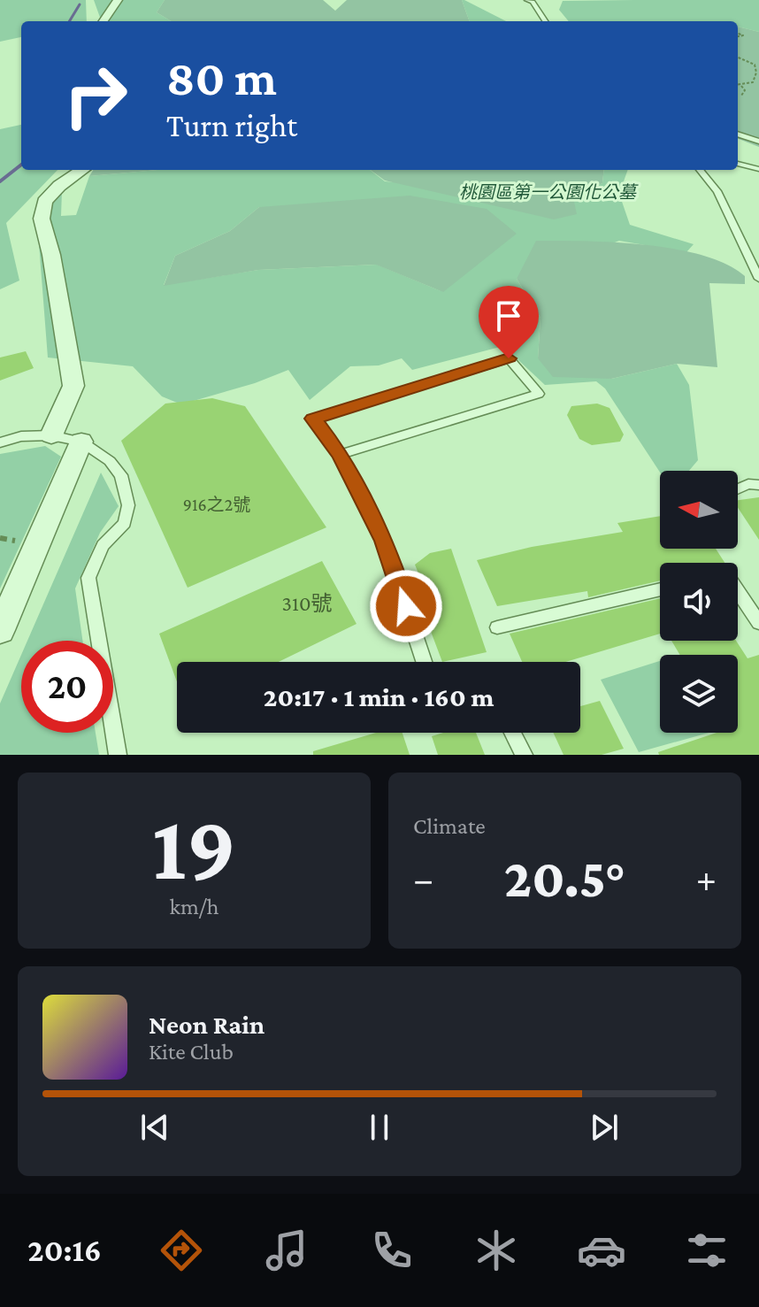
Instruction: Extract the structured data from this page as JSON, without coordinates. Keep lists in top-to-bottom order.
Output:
{
  "parks": ["桃園區第一公園化公墓"],
  "house_numbers": ["916之2號", "310號"],
  "north": "left",
  "page": {
    "turn": ["80 m", "Turn right"],
    "limit": "20",
    "trip": "20:17 · 1 min · 160 m",
    "tile": [
      ["19", "km/h"],
      "Climate"
    ],
    "heat": ["−", "20.5°", "+"],
    "song": ["Neon Rain", "Kite Club"],
    "tabs": "20:16"
  }
}
